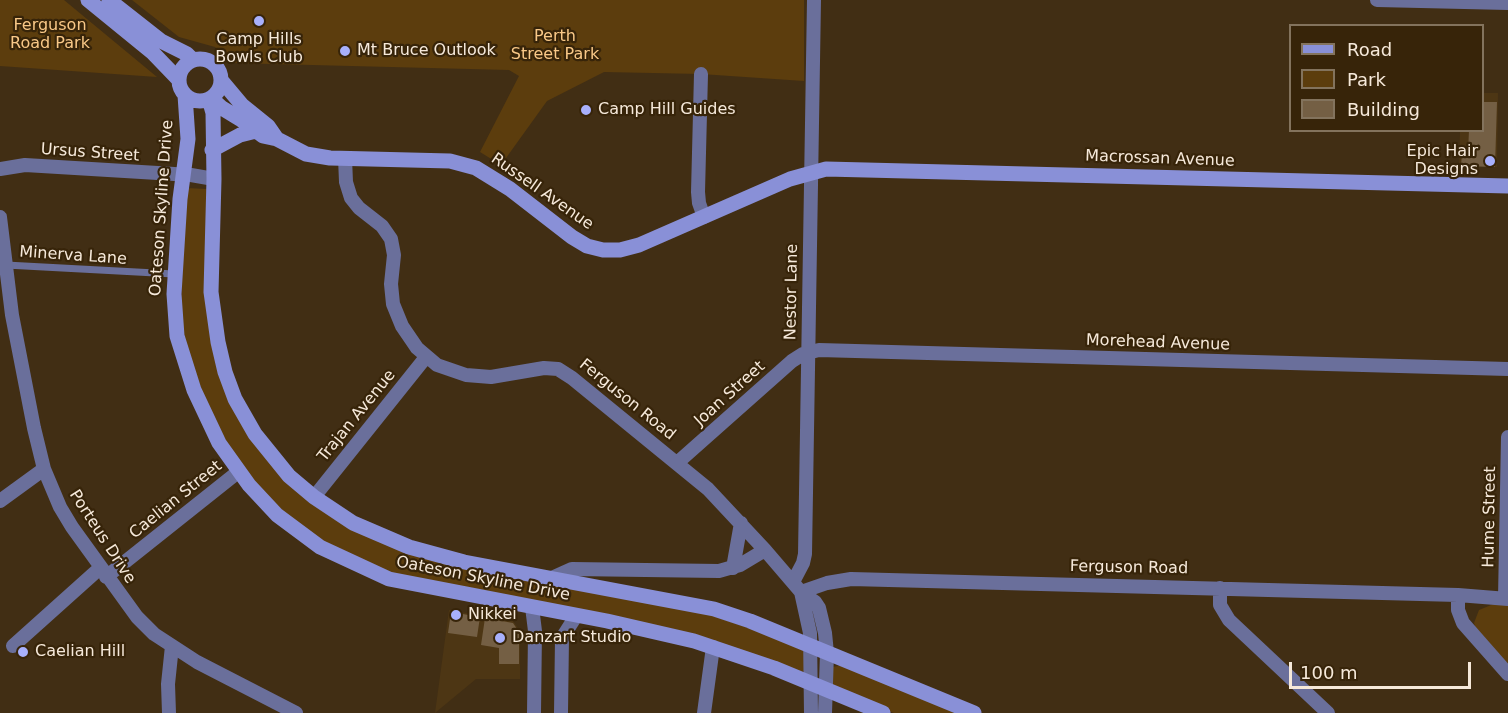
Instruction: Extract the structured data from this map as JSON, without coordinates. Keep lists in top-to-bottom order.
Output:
{
  "streets": {
    "main road": ["Macrossan Avenue", "Russell Avenue", "Oateson Skyline Drive"],
    "street": [
      "Ursus Street",
      "Nestor Lane",
      "Morehead Avenue",
      "Joan Street",
      "Ferguson Road",
      "Trajan Avenue",
      "Caelian Street",
      "Hume Street",
      "Porteus Drive"
    ],
    "lane": ["Minerva Lane"]
  },
  "crossings": [
    ["Ursus Street", "Oateson Skyline Drive"],
    ["Macrossan Avenue", "Russell Avenue"],
    ["Macrossan Avenue", "Nestor Lane"],
    ["Russell Avenue", "Nestor Lane"],
    ["Russell Avenue", "Ferguson Road"],
    ["Oateson Skyline Drive", "Minerva Lane"],
    ["Oateson Skyline Drive", "Ferguson Road"],
    ["Oateson Skyline Drive", "Trajan Avenue"],
    ["Oateson Skyline Drive", "Caelian Street"],
    ["Minerva Lane", "Porteus Drive"],
    ["Nestor Lane", "Morehead Avenue"],
    ["Nestor Lane", "Joan Street"],
    ["Nestor Lane", "Ferguson Road"],
    ["Morehead Avenue", "Joan Street"],
    ["Joan Street", "Ferguson Road"],
    ["Ferguson Road", "Trajan Avenue"],
    ["Ferguson Road", "Hume Street"],
    ["Caelian Street", "Porteus Drive"]
  ],
  "parks": ["Ferguson Road Park", "Perth Street Park"],
  "places": [
    "Camp Hills Bowls Club",
    "Mt Bruce Outlook",
    "Camp Hill Guides",
    "Epic Hair Designs",
    "Nikkei",
    "Danzart Studio",
    "Caelian Hill"
  ],
  "legend": ["Road", "Park", "Building"],
  "scale_bar": "100 m"
}
